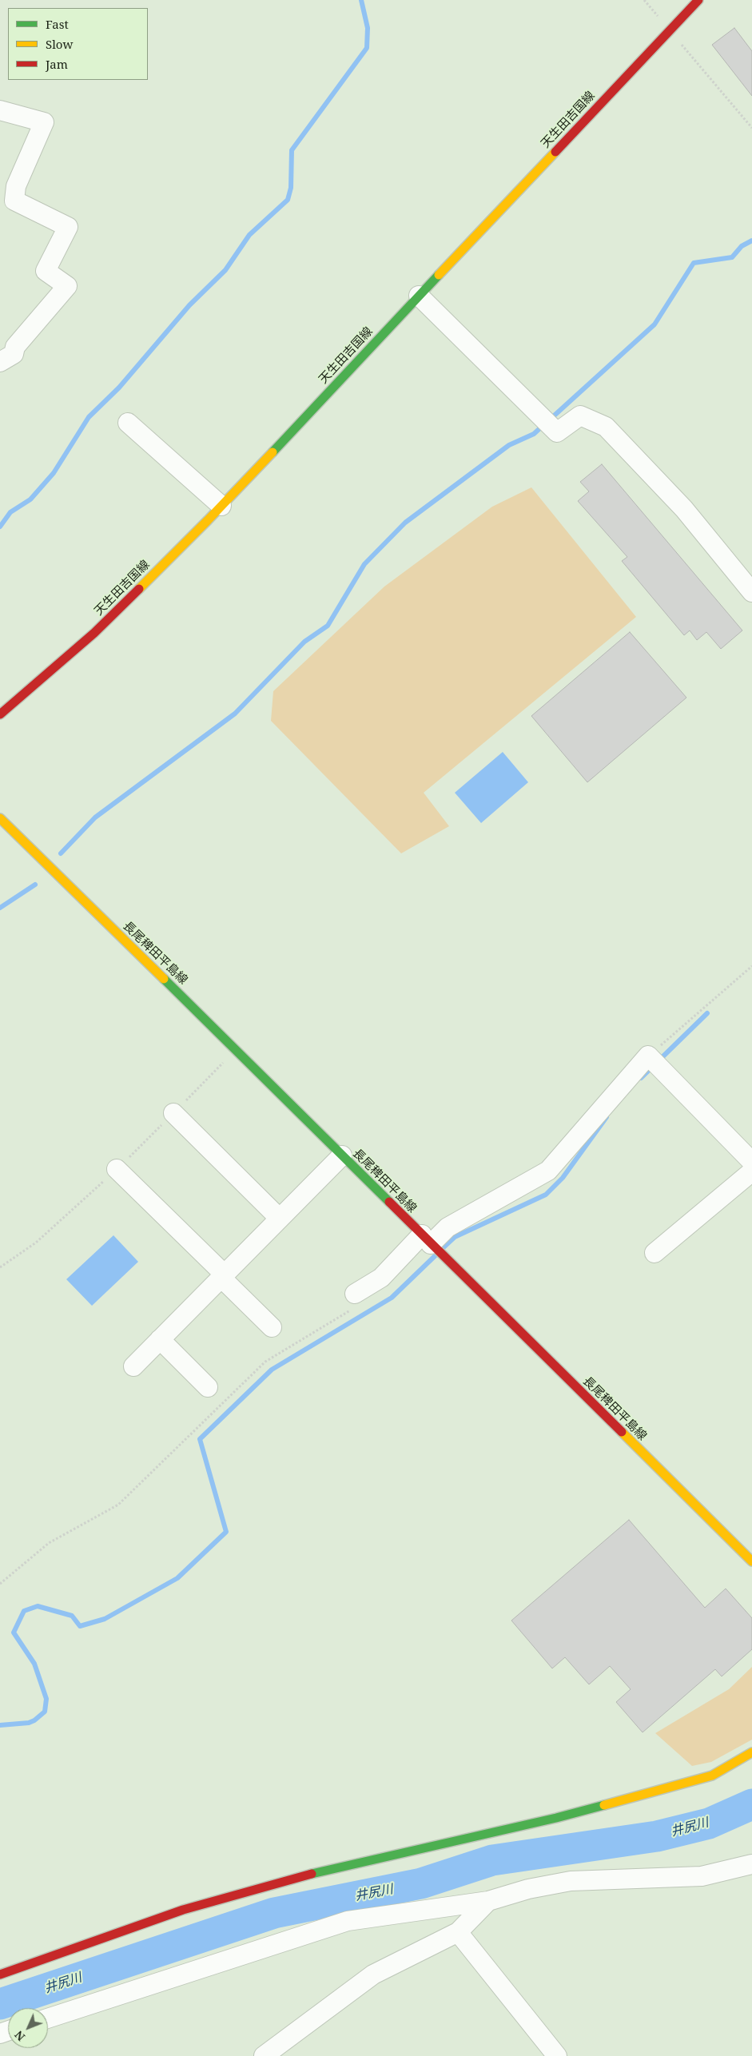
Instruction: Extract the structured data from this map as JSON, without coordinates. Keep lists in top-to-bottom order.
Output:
{
  "streets": {
    "main road": ["天生田吉国線", "長尾稗田平島線"]
  },
  "water": ["井尻川"],
  "legend": ["Fast", "Slow", "Jam"],
  "north": "bottom left"
}
